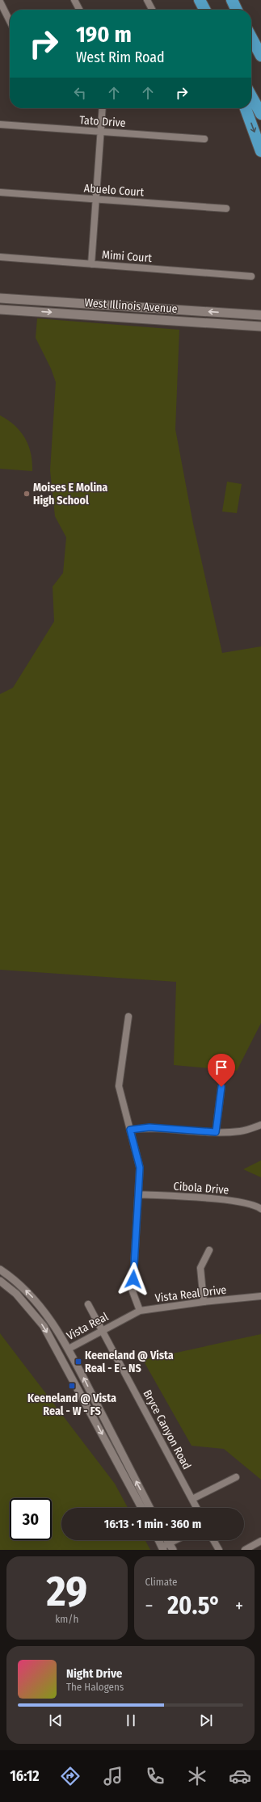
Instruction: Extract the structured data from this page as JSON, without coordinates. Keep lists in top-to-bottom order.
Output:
{
  "streets": {
    "main road": ["West Illinois Avenue"],
    "street": [
      "Tato Drive",
      "Abuelo Court",
      "Mimi Court",
      "Cibola Drive",
      "Vista Real Drive",
      "Vista Real",
      "Bryce Canyon Road"
    ]
  },
  "crossings": [
    ["Vista Real Drive", "Vista Real"],
    ["Vista Real", "Bryce Canyon Road"]
  ],
  "places": {
    "other": ["Moises E Molina High School"],
    "transit": ["Keeneland @ Vista Real - E - NS", "Keeneland @ Vista Real - W - FS"]
  },
  "page": {
    "turn": ["190 m", "West Rim Road"],
    "limit": "30",
    "trip": "16:13 · 1 min · 360 m",
    "tile": [
      ["29", "km/h"],
      "Climate"
    ],
    "heat": ["−", "20.5°", "+"],
    "song": ["Night Drive", "The Halogens"],
    "tabs": "16:12"
  }
}
